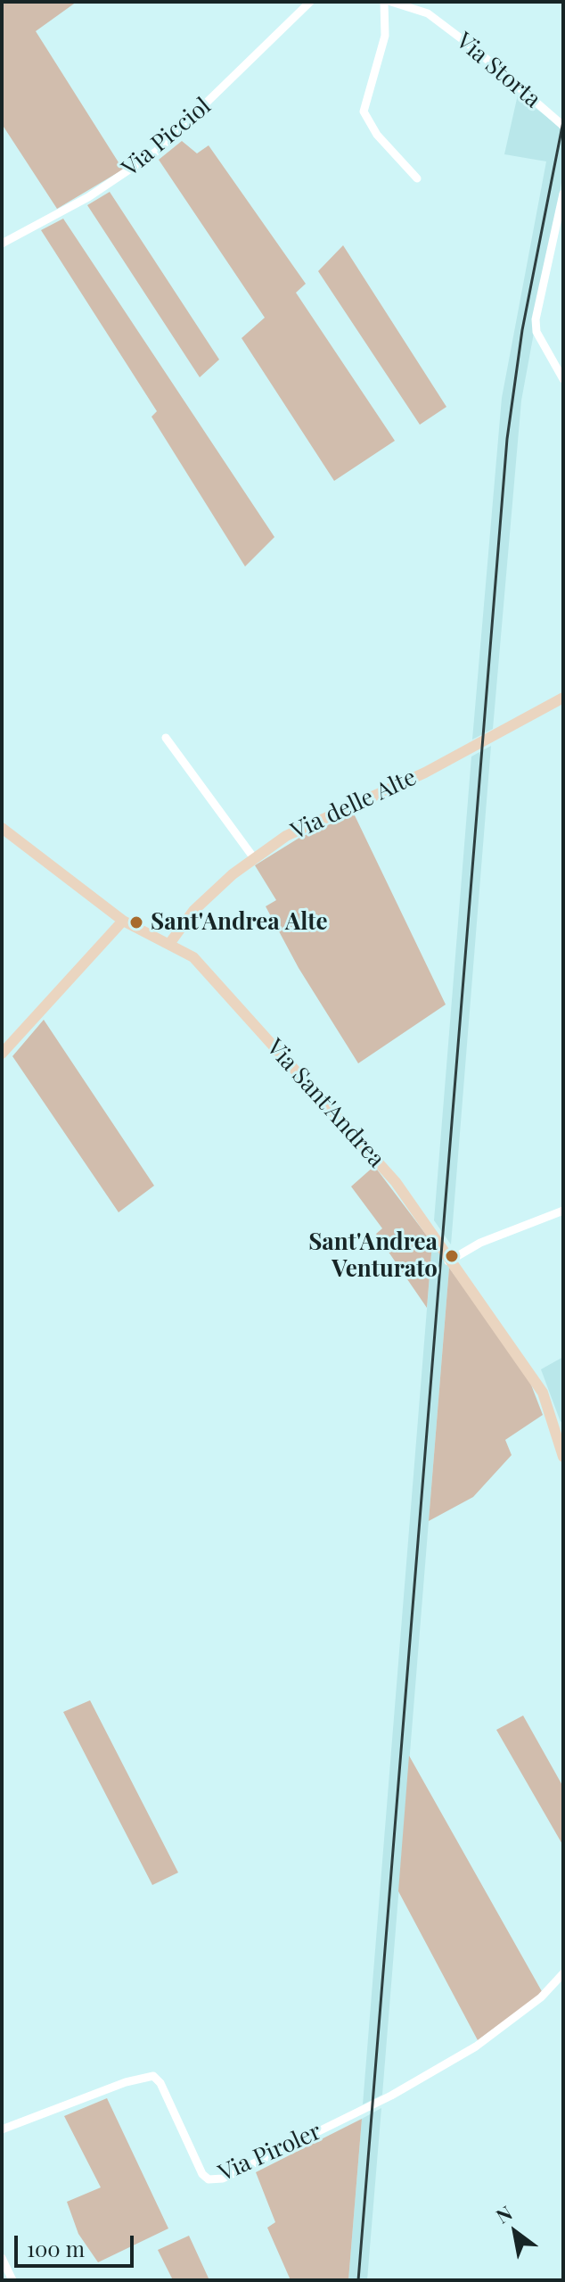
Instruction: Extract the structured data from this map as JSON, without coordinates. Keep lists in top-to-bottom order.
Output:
{
  "streets": {
    "street": [
      "Via Storta",
      "Via Picciol",
      "Via delle Alte",
      "Via Sant'Andrea",
      "Via Piroler"
    ]
  },
  "crossings": [
    ["Via delle Alte", "Via Sant'Andrea"]
  ],
  "places": ["Sant'Andrea Alte", "Sant'Andrea Venturato"],
  "scale_bar": "100 m",
  "north": "top left"
}
